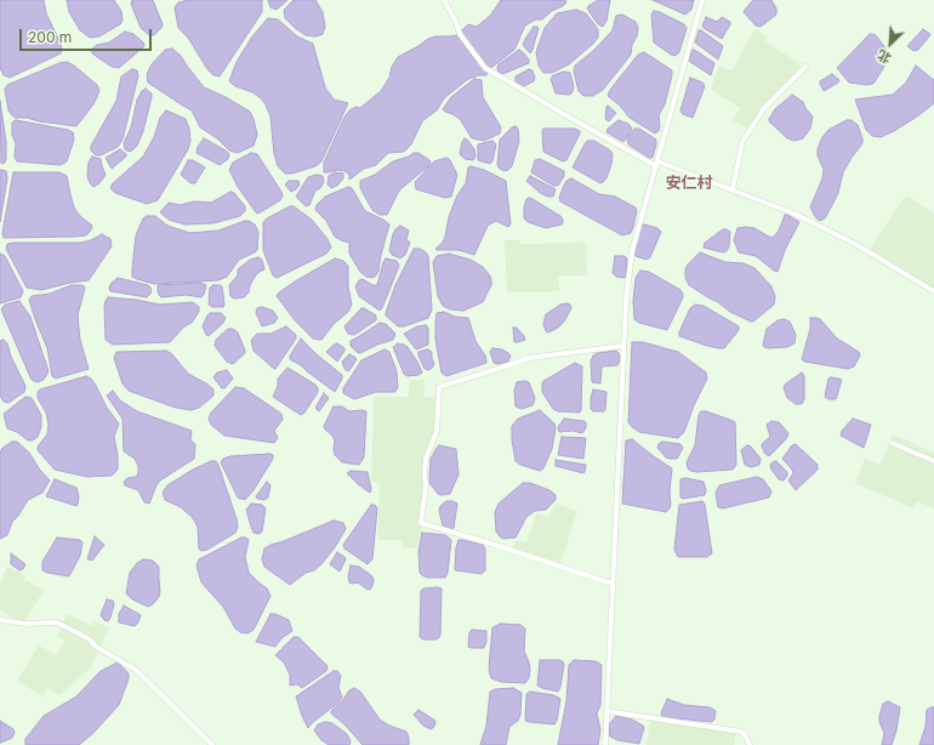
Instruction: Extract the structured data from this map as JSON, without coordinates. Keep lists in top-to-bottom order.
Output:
{
  "districts": ["安仁村"],
  "scale_bar": "200 m",
  "north": "bottom left"
}
